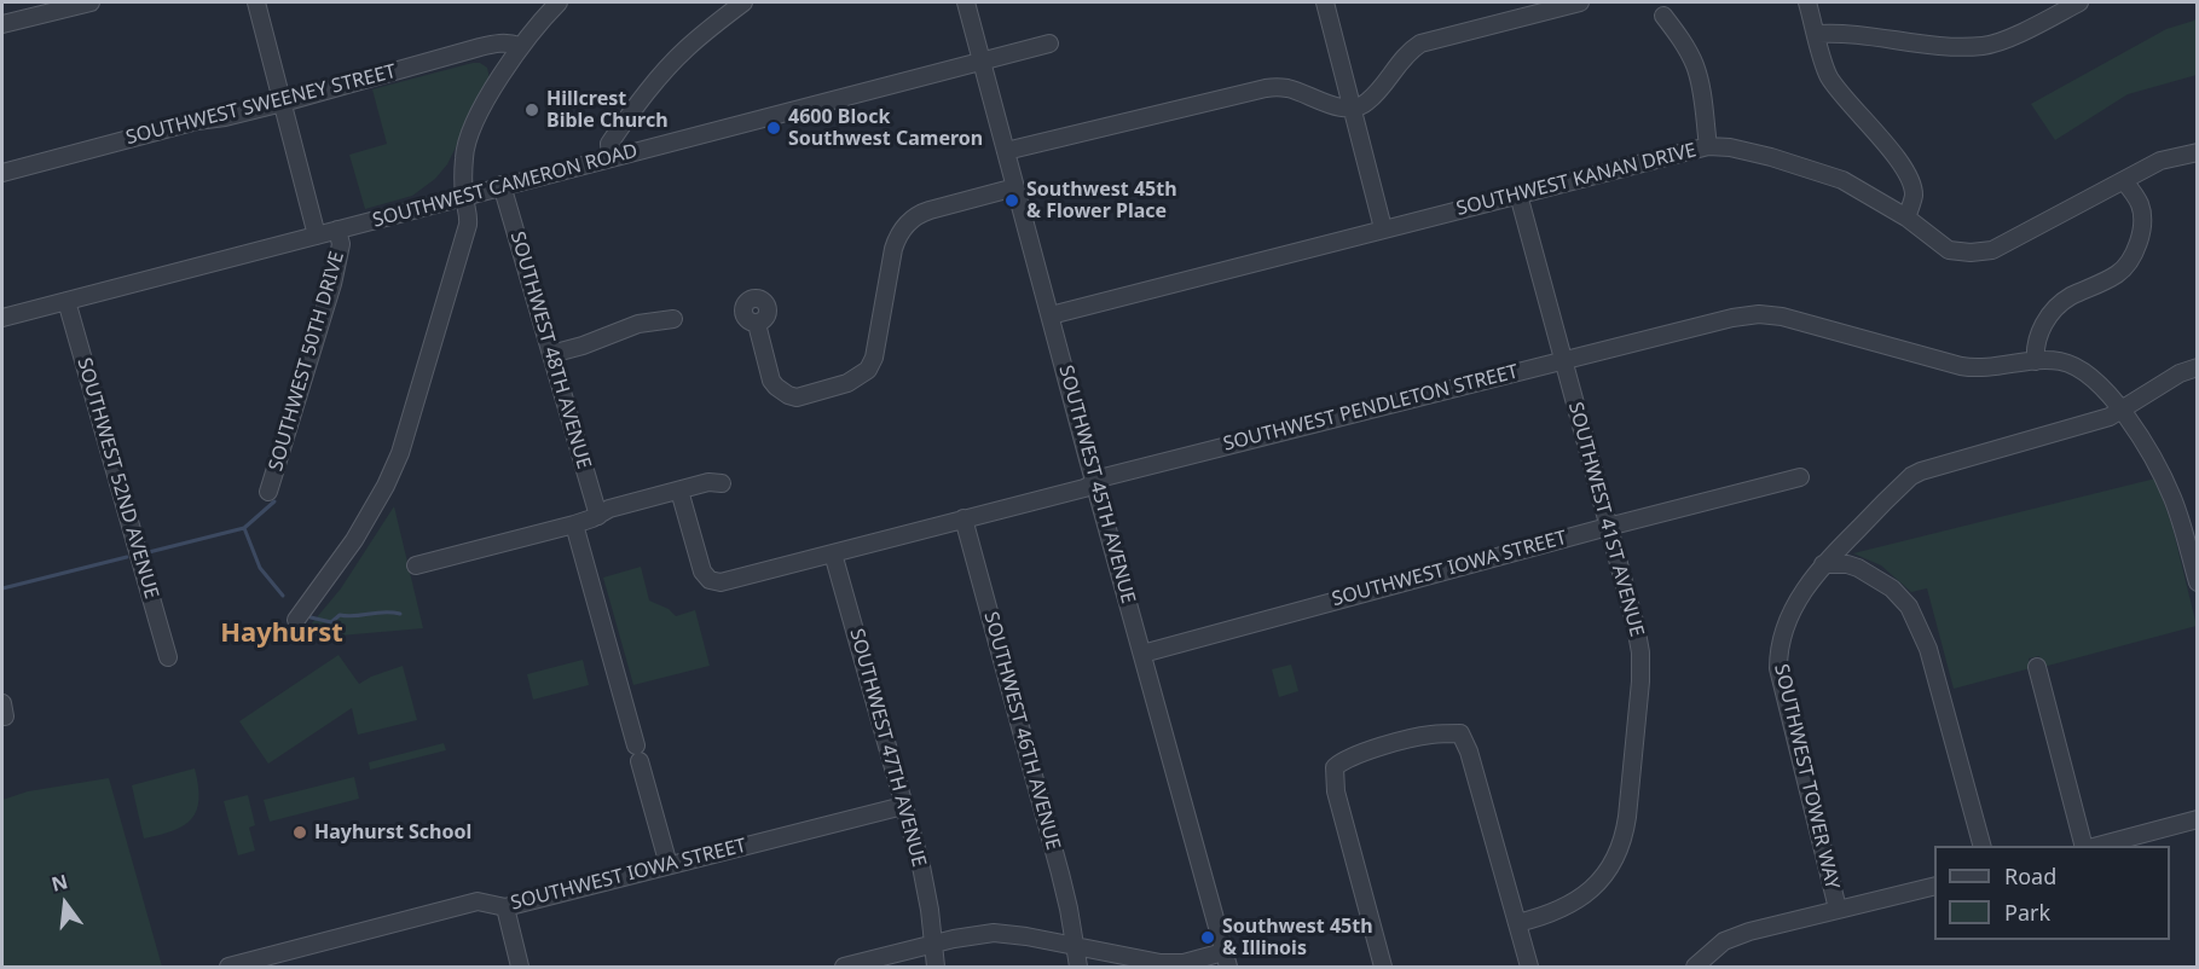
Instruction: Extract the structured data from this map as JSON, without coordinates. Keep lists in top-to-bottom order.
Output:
{
  "streets": {
    "street": [
      "SOUTHWEST SWEENEY STREET",
      "SOUTHWEST KANAN DRIVE",
      "SOUTHWEST CAMERON ROAD",
      "SOUTHWEST 48TH AVENUE",
      "SOUTHWEST 50TH DRIVE",
      "SOUTHWEST PENDLETON STREET",
      "SOUTHWEST 52ND AVENUE",
      "SOUTHWEST 45TH AVENUE",
      "SOUTHWEST 41ST AVENUE",
      "SOUTHWEST IOWA STREET",
      "SOUTHWEST 46TH AVENUE",
      "SOUTHWEST 47TH AVENUE",
      "SOUTHWEST TOWER WAY"
    ]
  },
  "crossings": [
    ["SOUTHWEST KANAN DRIVE", "SOUTHWEST 45TH AVENUE"],
    ["SOUTHWEST KANAN DRIVE", "SOUTHWEST 41ST AVENUE"],
    ["SOUTHWEST CAMERON ROAD", "SOUTHWEST 48TH AVENUE"],
    ["SOUTHWEST CAMERON ROAD", "SOUTHWEST 50TH DRIVE"],
    ["SOUTHWEST CAMERON ROAD", "SOUTHWEST 52ND AVENUE"],
    ["SOUTHWEST CAMERON ROAD", "SOUTHWEST 45TH AVENUE"],
    ["SOUTHWEST PENDLETON STREET", "SOUTHWEST 45TH AVENUE"],
    ["SOUTHWEST PENDLETON STREET", "SOUTHWEST 41ST AVENUE"],
    ["SOUTHWEST PENDLETON STREET", "SOUTHWEST 46TH AVENUE"],
    ["SOUTHWEST PENDLETON STREET", "SOUTHWEST 47TH AVENUE"],
    ["SOUTHWEST PENDLETON STREET", "SOUTHWEST TOWER WAY"],
    ["SOUTHWEST 45TH AVENUE", "SOUTHWEST IOWA STREET"],
    ["SOUTHWEST 41ST AVENUE", "SOUTHWEST IOWA STREET"],
    ["SOUTHWEST IOWA STREET", "SOUTHWEST 47TH AVENUE"]
  ],
  "districts": ["Hayhurst"],
  "places": [
    "Hillcrest Bible Church",
    "4600 Block Southwest Cameron",
    "Southwest 45th & Flower Place",
    "Hayhurst School",
    "Southwest 45th & Illinois"
  ],
  "legend": ["Road", "Park"],
  "north": "top"
}
